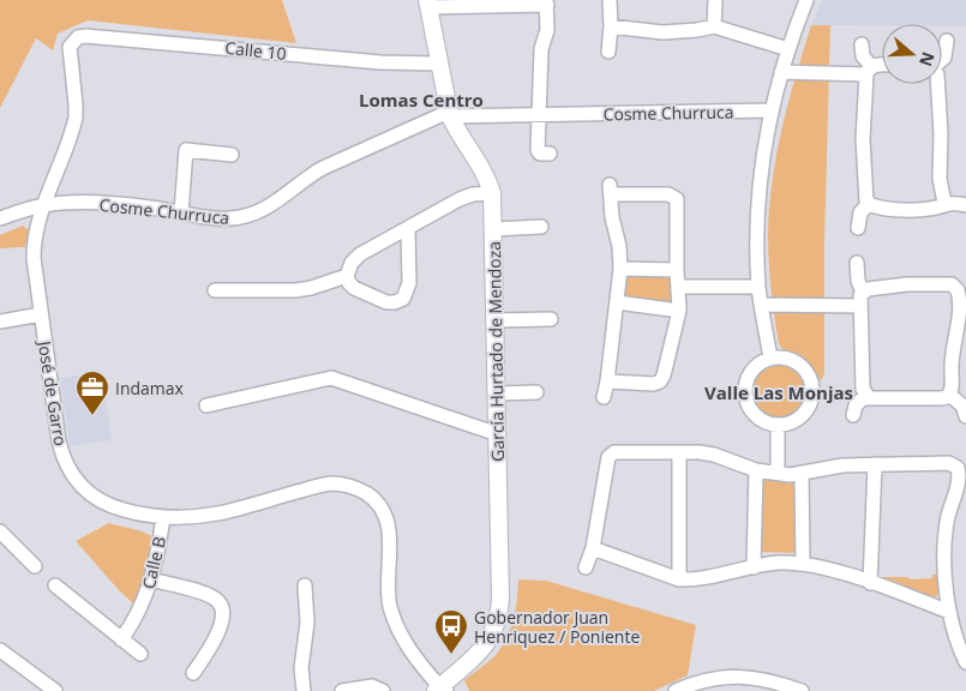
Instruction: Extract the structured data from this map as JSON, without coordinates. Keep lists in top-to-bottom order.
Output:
{
  "streets": {
    "street": [
      "Calle 10",
      "Cosme Churruca",
      "García Hurtado de Mendoza",
      "José de Garro",
      "Calle B"
    ]
  },
  "crossings": [
    ["Calle 10", "García Hurtado de Mendoza"],
    ["Calle 10", "José de Garro"],
    ["Cosme Churruca", "García Hurtado de Mendoza"],
    ["Cosme Churruca", "José de Garro"],
    ["García Hurtado de Mendoza", "José de Garro"],
    ["José de Garro", "Calle B"]
  ],
  "districts": ["Lomas Centro", "Valle Las Monjas"],
  "places": {
    "office": ["Indamax"],
    "bus stop": ["Gobernador Juan Henriquez / Poniente"]
  },
  "north": "right"
}
